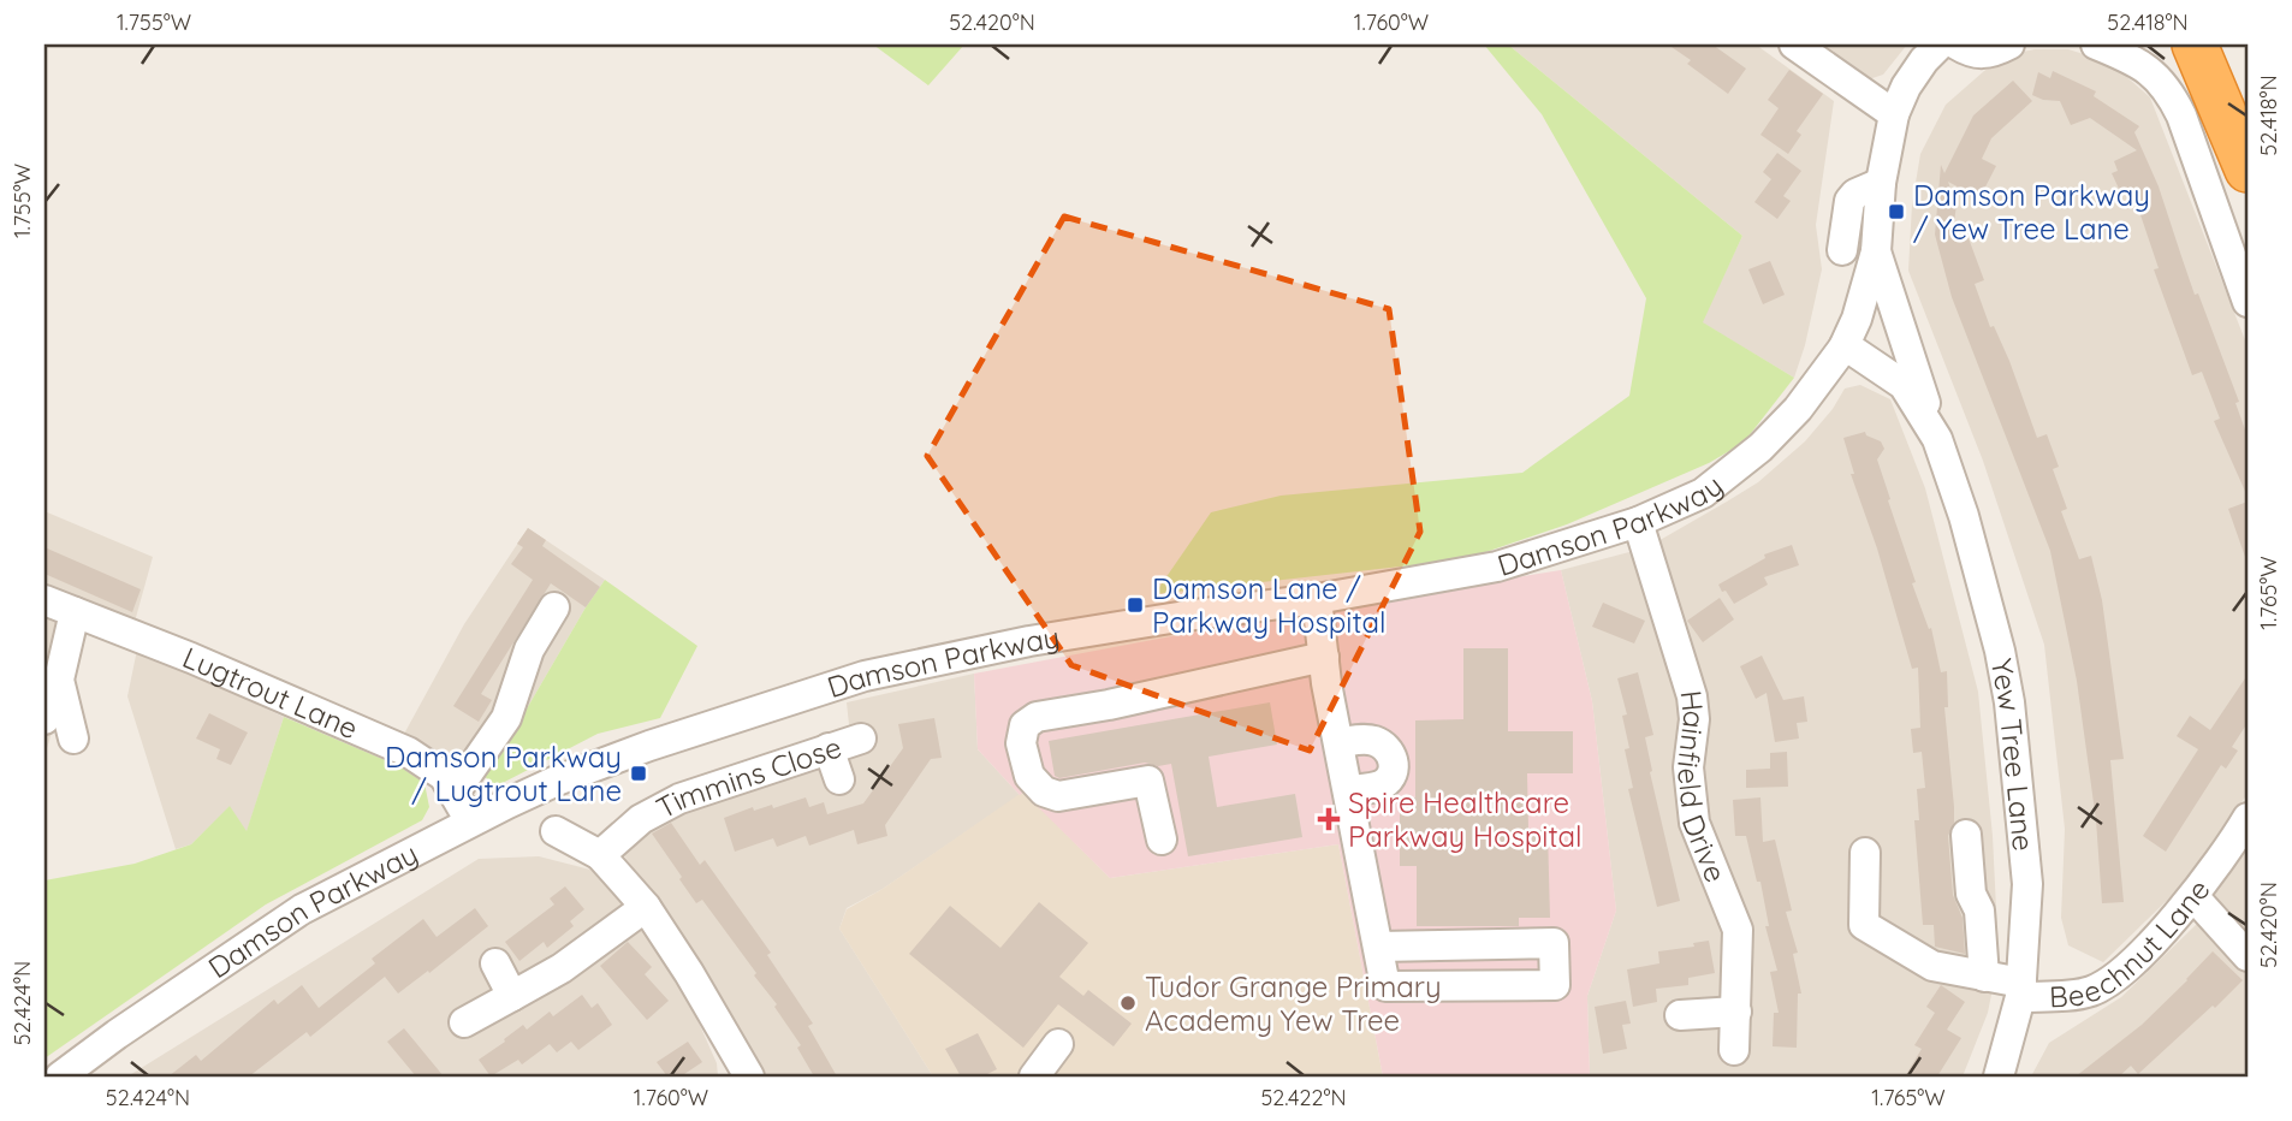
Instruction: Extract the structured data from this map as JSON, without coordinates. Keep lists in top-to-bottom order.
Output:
{
  "streets": {
    "street": [
      "Damson Parkway",
      "Lugtrout Lane",
      "Yew Tree Lane",
      "Timmins Close",
      "Hainfield Drive",
      "Beechnut Lane"
    ]
  },
  "crossings": [
    ["Damson Parkway", "Lugtrout Lane"],
    ["Damson Parkway", "Yew Tree Lane"],
    ["Damson Parkway", "Hainfield Drive"],
    ["Yew Tree Lane", "Beechnut Lane"]
  ],
  "places": {
    "transit": ["Damson Parkway / Yew Tree Lane", "Damson Lane / Parkway Hospital", "Damson Parkway / Lugtrout Lane"],
    "health": ["Spire Healthcare Parkway Hospital"],
    "other": ["Tudor Grange Primary Academy Yew Tree"]
  },
  "coordinates": [
    "1.755°W",
    "52.420°N",
    "1.760°W",
    "52.418°N",
    "1.765°W",
    "52.424°N",
    "52.422°N"
  ]
}
